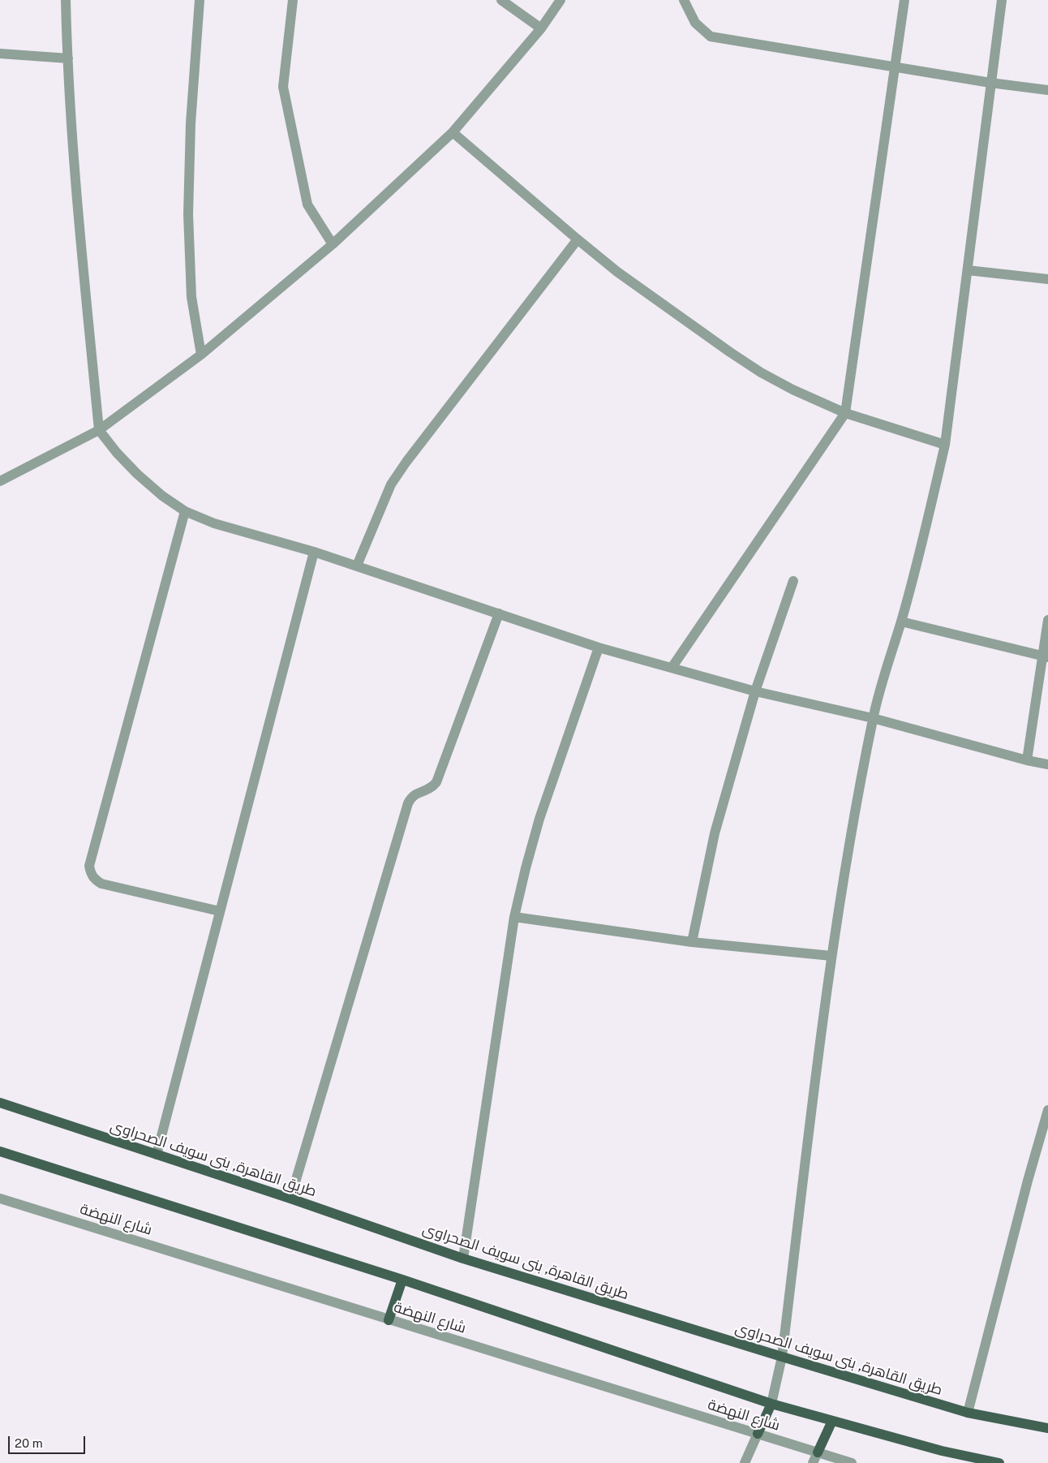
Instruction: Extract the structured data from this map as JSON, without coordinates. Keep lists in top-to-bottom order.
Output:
{
  "streets": {
    "main road": ["طريق القاهرة, بنى سويف الصحراوى"],
    "street": ["شارع النهضة"]
  },
  "scale_bar": "20 m"
}
